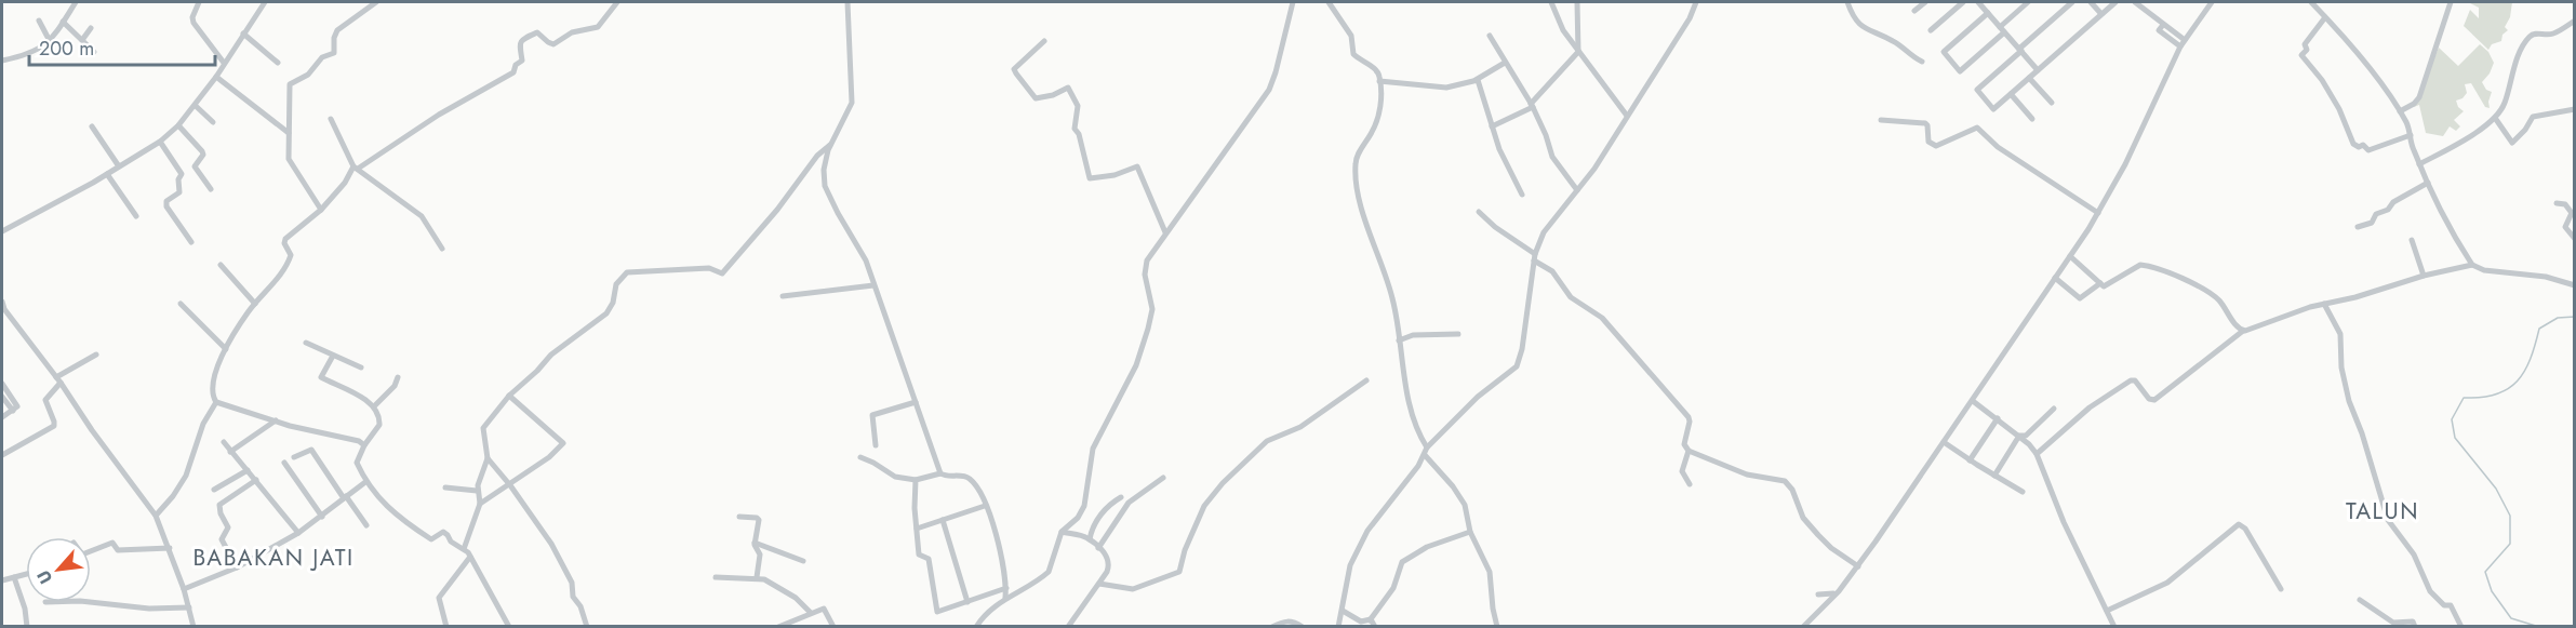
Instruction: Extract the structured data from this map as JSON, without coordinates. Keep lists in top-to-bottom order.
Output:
{
  "districts": ["TALUN", "BABAKAN JATI"],
  "scale_bar": "200 m",
  "north": "bottom left"
}
